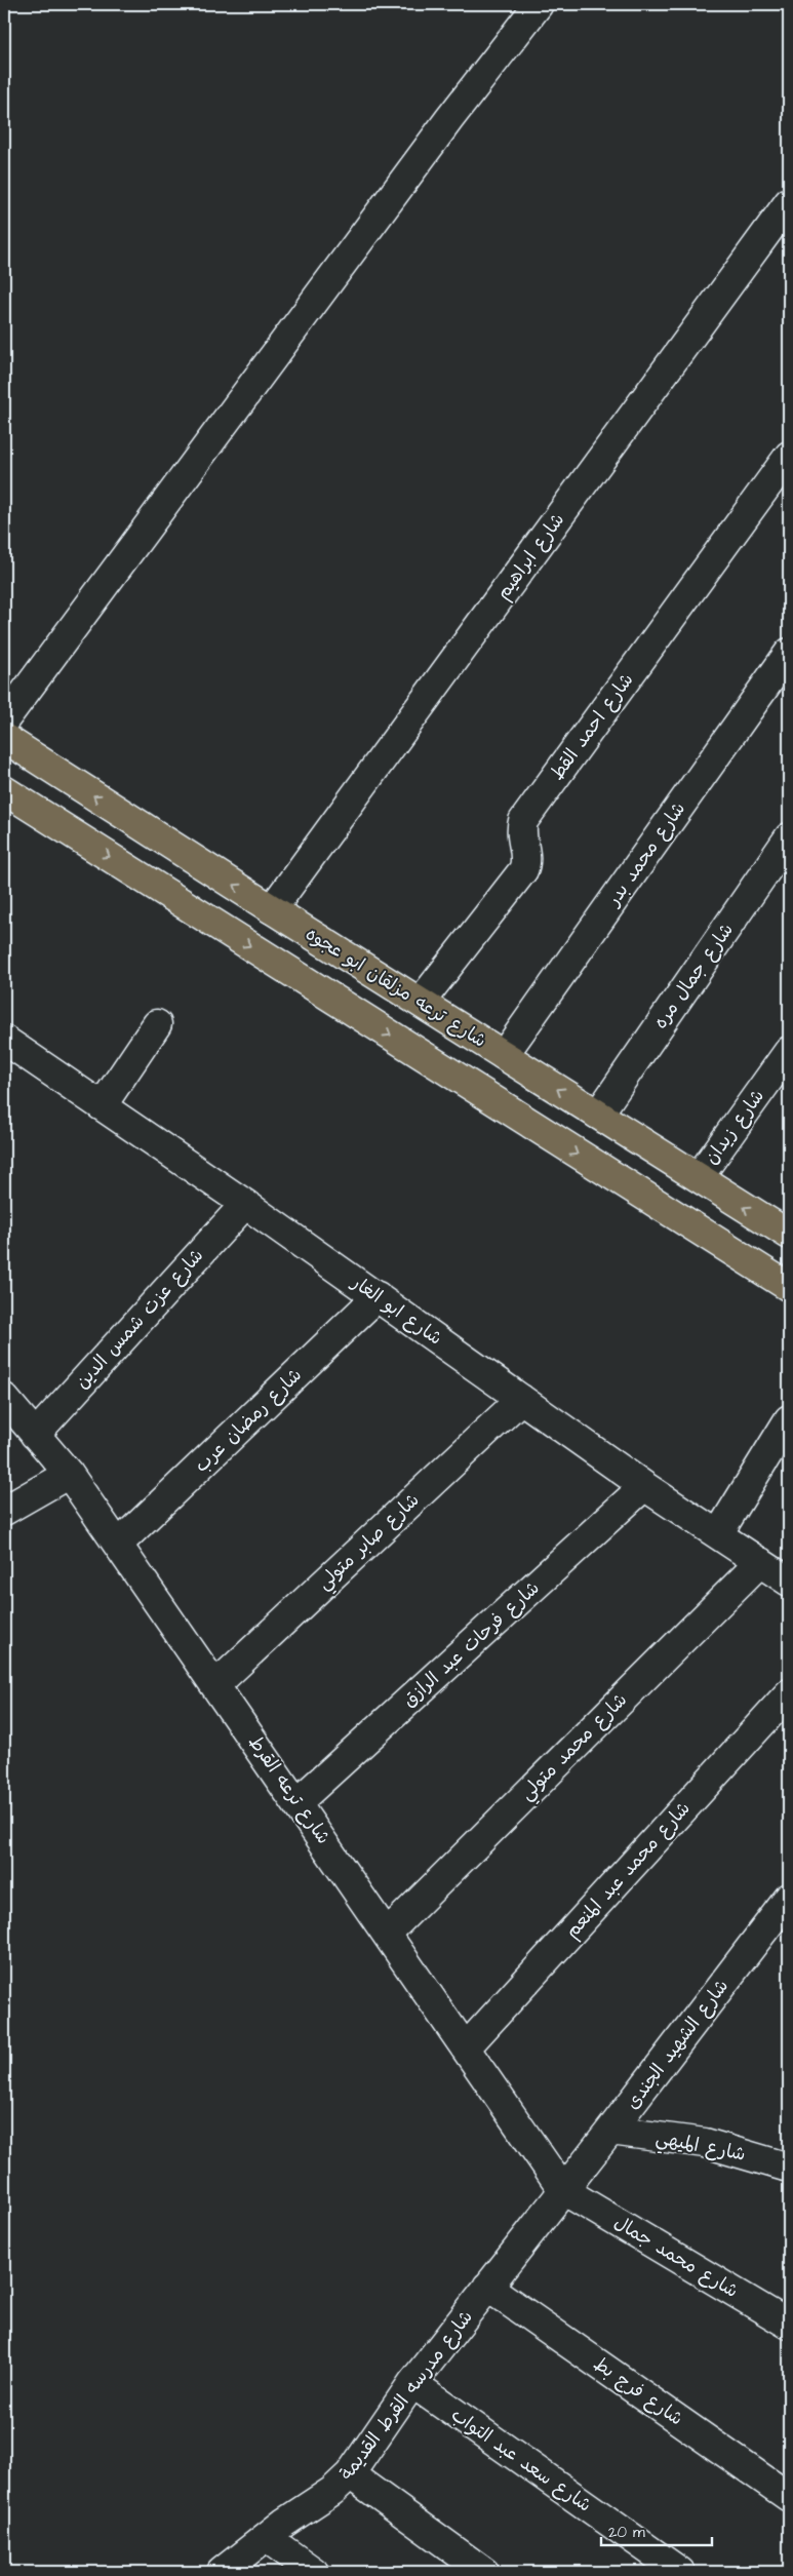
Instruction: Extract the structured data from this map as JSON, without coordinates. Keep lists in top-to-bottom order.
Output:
{
  "streets": {
    "main road": ["شارع ترعه مزلقان ابو عجوه"],
    "street": [
      "شارع ابراهيم",
      "شارع احمد القط",
      "شارع محمد بدر",
      "شارع جمال مره",
      "شارع زيدان",
      "شارع ابو الغار",
      "شارع عزت شمس الدين",
      "شارع رمضان عرب",
      "شارع صابر متولي",
      "شارع فرحات عبد الرازق",
      "شارع محمد متولي",
      "شارع ترعه القرط",
      "شارع محمد عبد المنعم",
      "شارع الشهيد الجندى",
      "شارع الميهي",
      "شارع محمد جمال",
      "شارع فرج بط",
      "شارع مدرسه القرط القديمة",
      "شارع سعد عبد التواب"
    ]
  },
  "crossings": [
    ["شارع ابراهيم", "شارع ترعه مزلقان ابو عجوه"],
    ["شارع احمد القط", "شارع ترعه مزلقان ابو عجوه"],
    ["شارع محمد بدر", "شارع ترعه مزلقان ابو عجوه"],
    ["شارع جمال مره", "شارع ترعه مزلقان ابو عجوه"],
    ["شارع ترعه مزلقان ابو عجوه", "شارع زيدان"],
    ["شارع ابو الغار", "شارع عزت شمس الدين"],
    ["شارع ابو الغار", "شارع رمضان عرب"],
    ["شارع ابو الغار", "شارع صابر متولي"],
    ["شارع ابو الغار", "شارع فرحات عبد الرازق"],
    ["شارع ابو الغار", "شارع محمد متولي"],
    ["شارع عزت شمس الدين", "شارع ترعه القرط"],
    ["شارع رمضان عرب", "شارع ترعه القرط"],
    ["شارع صابر متولي", "شارع ترعه القرط"],
    ["شارع فرحات عبد الرازق", "شارع ترعه القرط"],
    ["شارع محمد متولي", "شارع ترعه القرط"],
    ["شارع ترعه القرط", "شارع محمد عبد المنعم"],
    ["شارع ترعه القرط", "شارع الشهيد الجندى"],
    ["شارع ترعه القرط", "شارع محمد جمال"],
    ["شارع ترعه القرط", "شارع مدرسه القرط القديمة"],
    ["شارع الشهيد الجندى", "شارع الميهي"],
    ["شارع الشهيد الجندى", "شارع محمد جمال"],
    ["شارع الشهيد الجندى", "شارع مدرسه القرط القديمة"],
    ["شارع محمد جمال", "شارع مدرسه القرط القديمة"],
    ["شارع فرج بط", "شارع مدرسه القرط القديمة"],
    ["شارع مدرسه القرط القديمة", "شارع سعد عبد التواب"]
  ],
  "scale_bar": "20 m"
}
